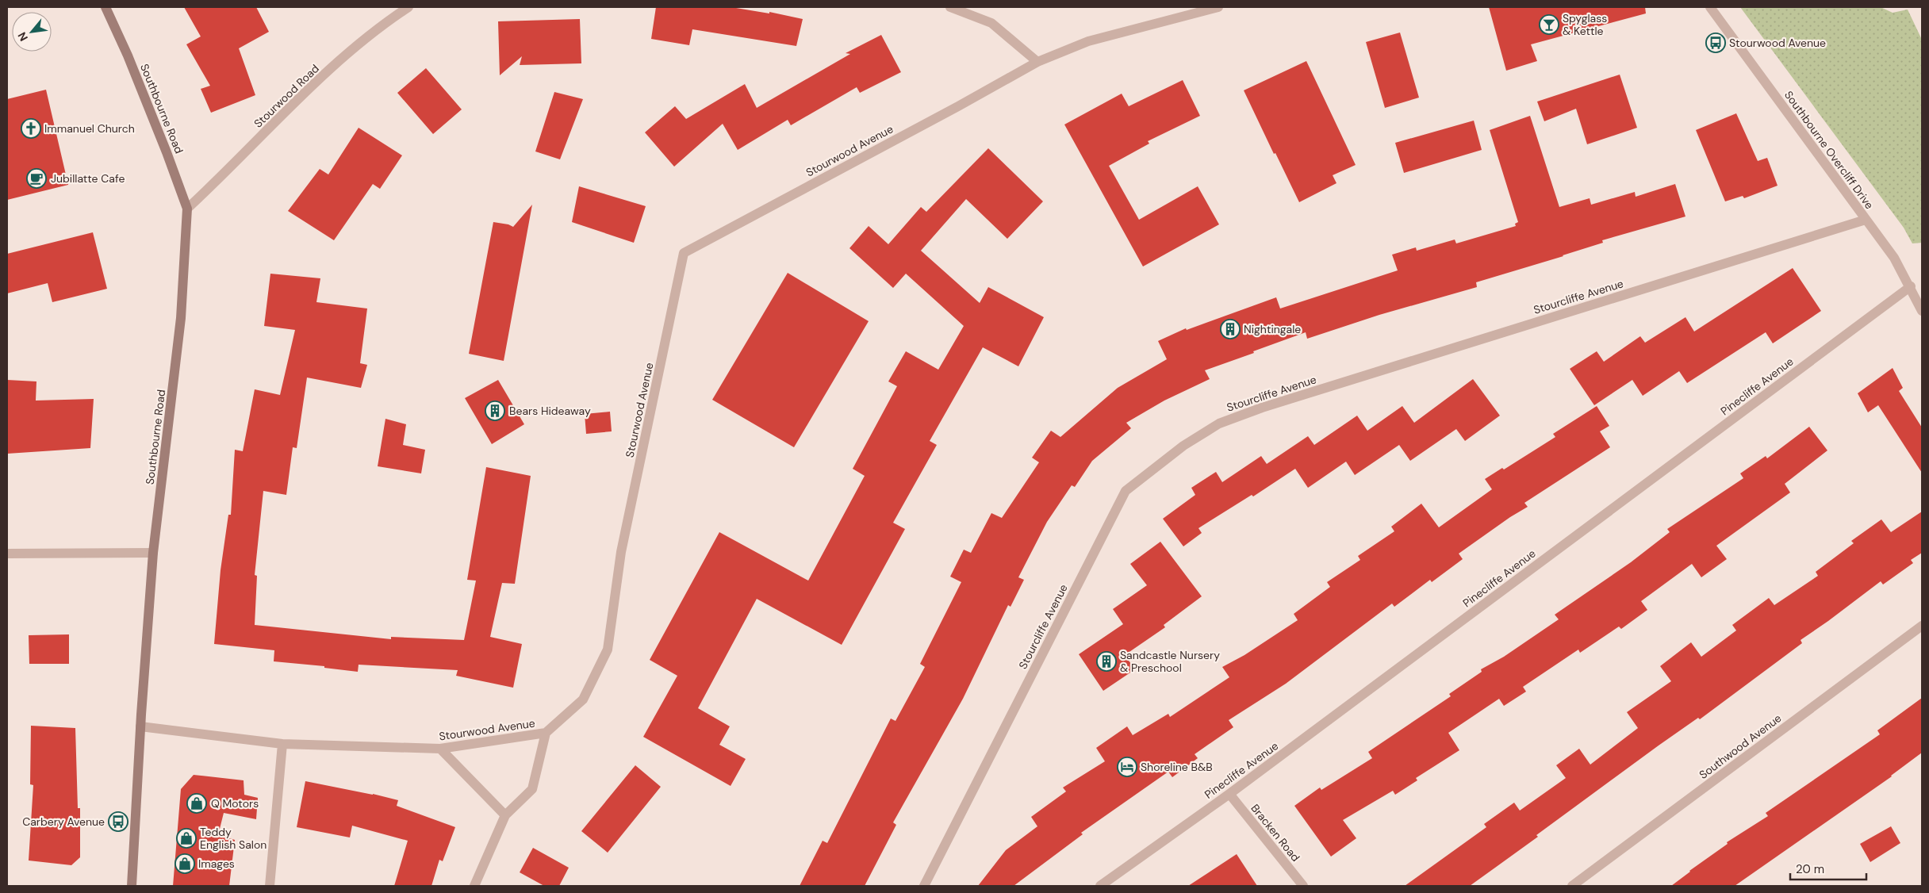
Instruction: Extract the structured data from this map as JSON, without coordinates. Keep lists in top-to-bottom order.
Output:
{
  "streets": {
    "main road": ["Southbourne Road"],
    "street": [
      "Stourwood Road",
      "Southbourne Overcliff Drive",
      "Stourwood Avenue",
      "Stourcliffe Avenue",
      "Pinecliffe Avenue",
      "Southwood Avenue",
      "Bracken Road"
    ]
  },
  "crossings": [
    ["Stourwood Road", "Southbourne Road"],
    ["Southbourne Road", "Stourwood Avenue"],
    ["Southbourne Overcliff Drive", "Stourcliffe Avenue"],
    ["Southbourne Overcliff Drive", "Pinecliffe Avenue"],
    ["Pinecliffe Avenue", "Bracken Road"]
  ],
  "places": {
    "bar": ["Spyglass & Kettle"],
    "bus stop": ["Stourwood Avenue", "Carbery Avenue"],
    "church": ["Immanuel Church"],
    "cafe": ["Jubillatte Cafe"],
    "building": ["Nightingale", "Bears Hideaway", "Sandcastle Nursery & Preschool"],
    "hotel": ["Shoreline B&B"],
    "shop": ["Q Motors", "Teddy English Salon", "Images"]
  },
  "scale_bar": "20 m",
  "north": "bottom left"
}
